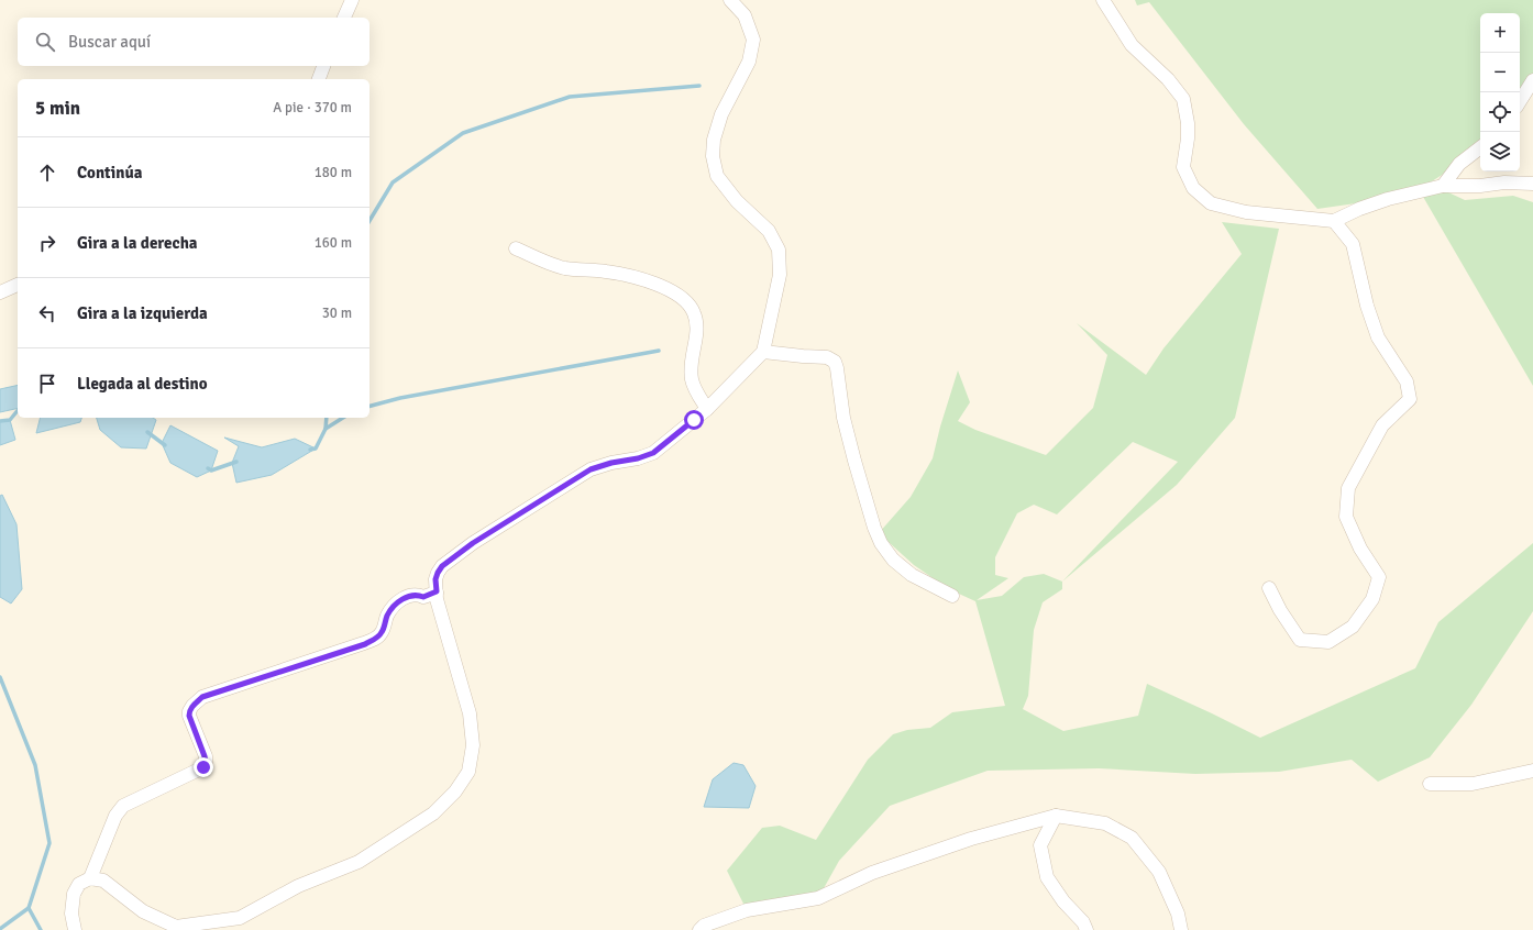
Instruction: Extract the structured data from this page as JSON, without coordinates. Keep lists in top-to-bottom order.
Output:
{
  "page": {
    "map_buttons": ["+", "−"],
    "search": "Buscar aquí",
    "heading": ["5 min", "A pie · 370 m"],
    "list": [
      ["Continúa", "180 m"],
      ["Gira a la derecha", "160 m"],
      ["Gira a la izquierda", "30 m"],
      "Llegada al destino"
    ]
  }
}
